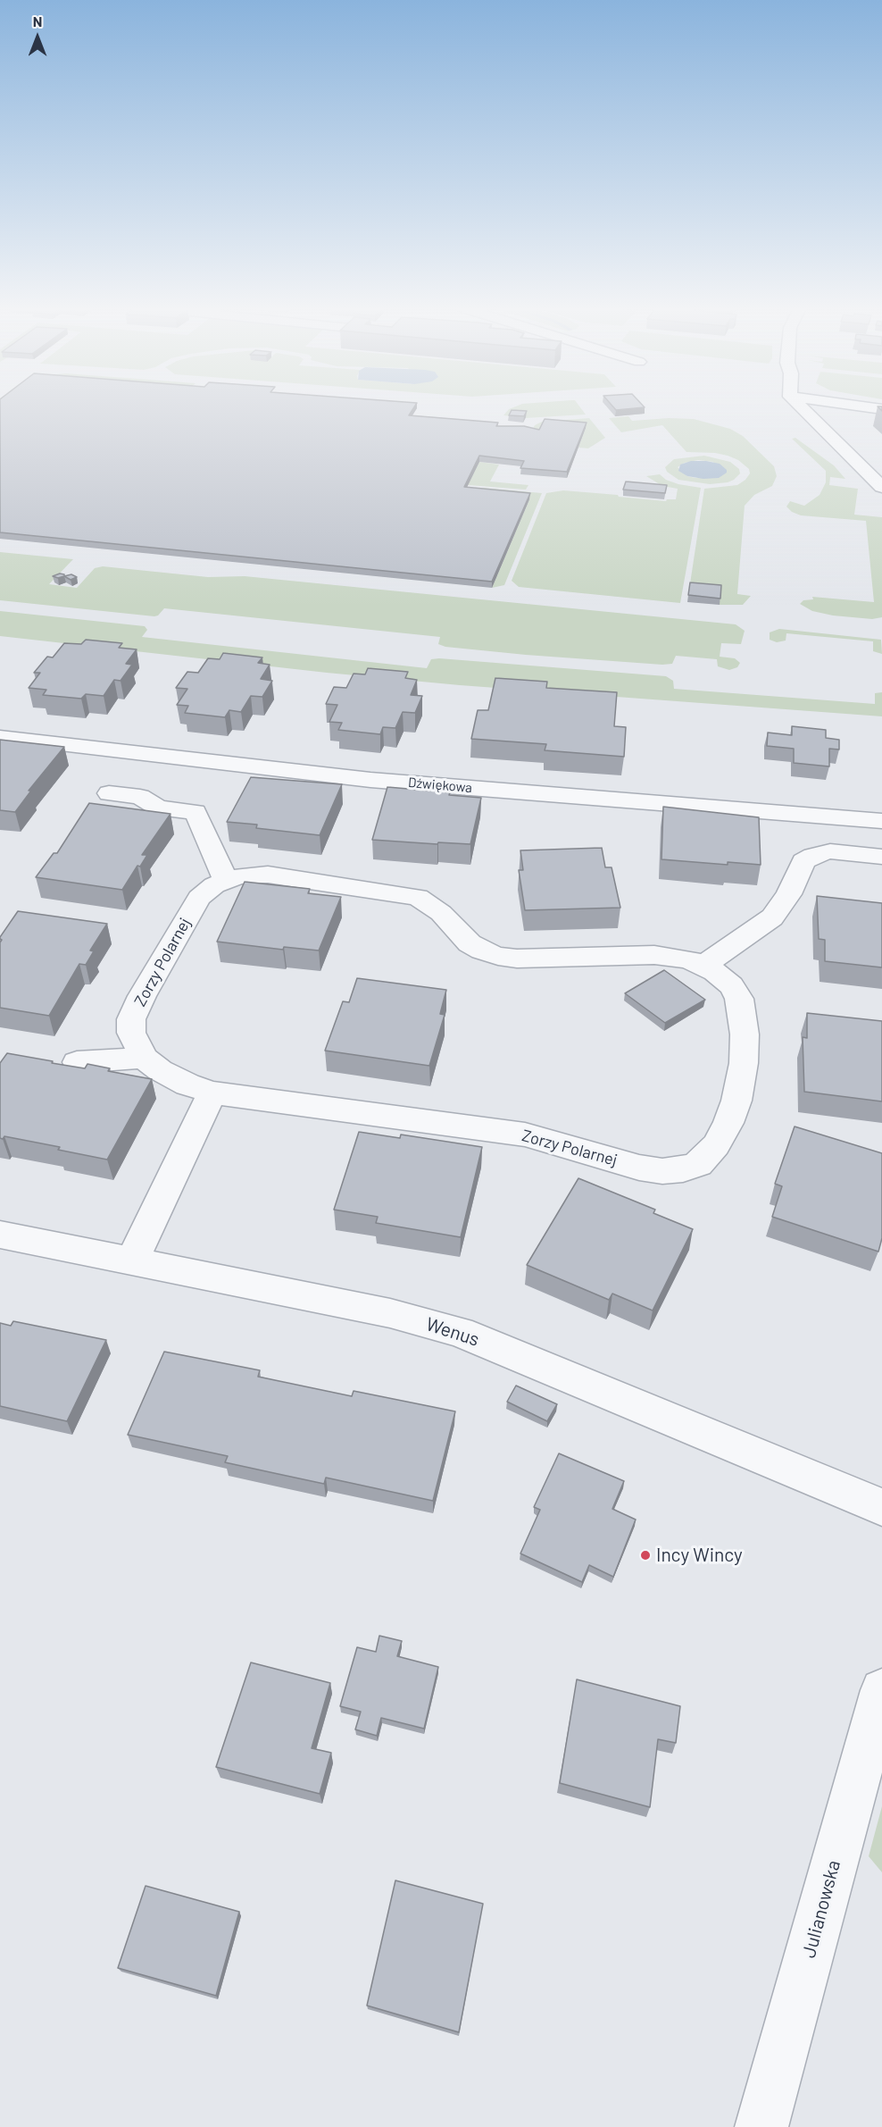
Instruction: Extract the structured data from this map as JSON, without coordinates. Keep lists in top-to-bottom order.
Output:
{
  "streets": {
    "street": [
      "Dźwiękowa",
      "Zorzy Polarnej",
      "Wenus",
      "Julianowska"
    ]
  },
  "places": ["Incy Wincy"],
  "north": "top"
}
